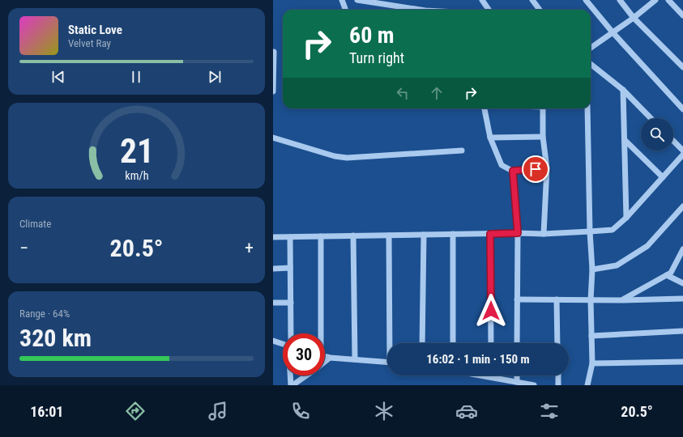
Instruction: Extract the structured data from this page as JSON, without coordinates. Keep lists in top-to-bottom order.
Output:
{
  "page": {
    "turn": ["60 m", "Turn right"],
    "song": ["Static Love", "Velvet Ray"],
    "tile": [
      "Climate",
      ["Range · 64%", "320 km"]
    ],
    "heat": ["−", "20.5°", "+"],
    "limit": "30",
    "trip": "16:02 · 1 min · 150 m",
    "tabs": ["16:01", "20.5°"],
    "gauge": ["21", "km/h"]
  }
}
